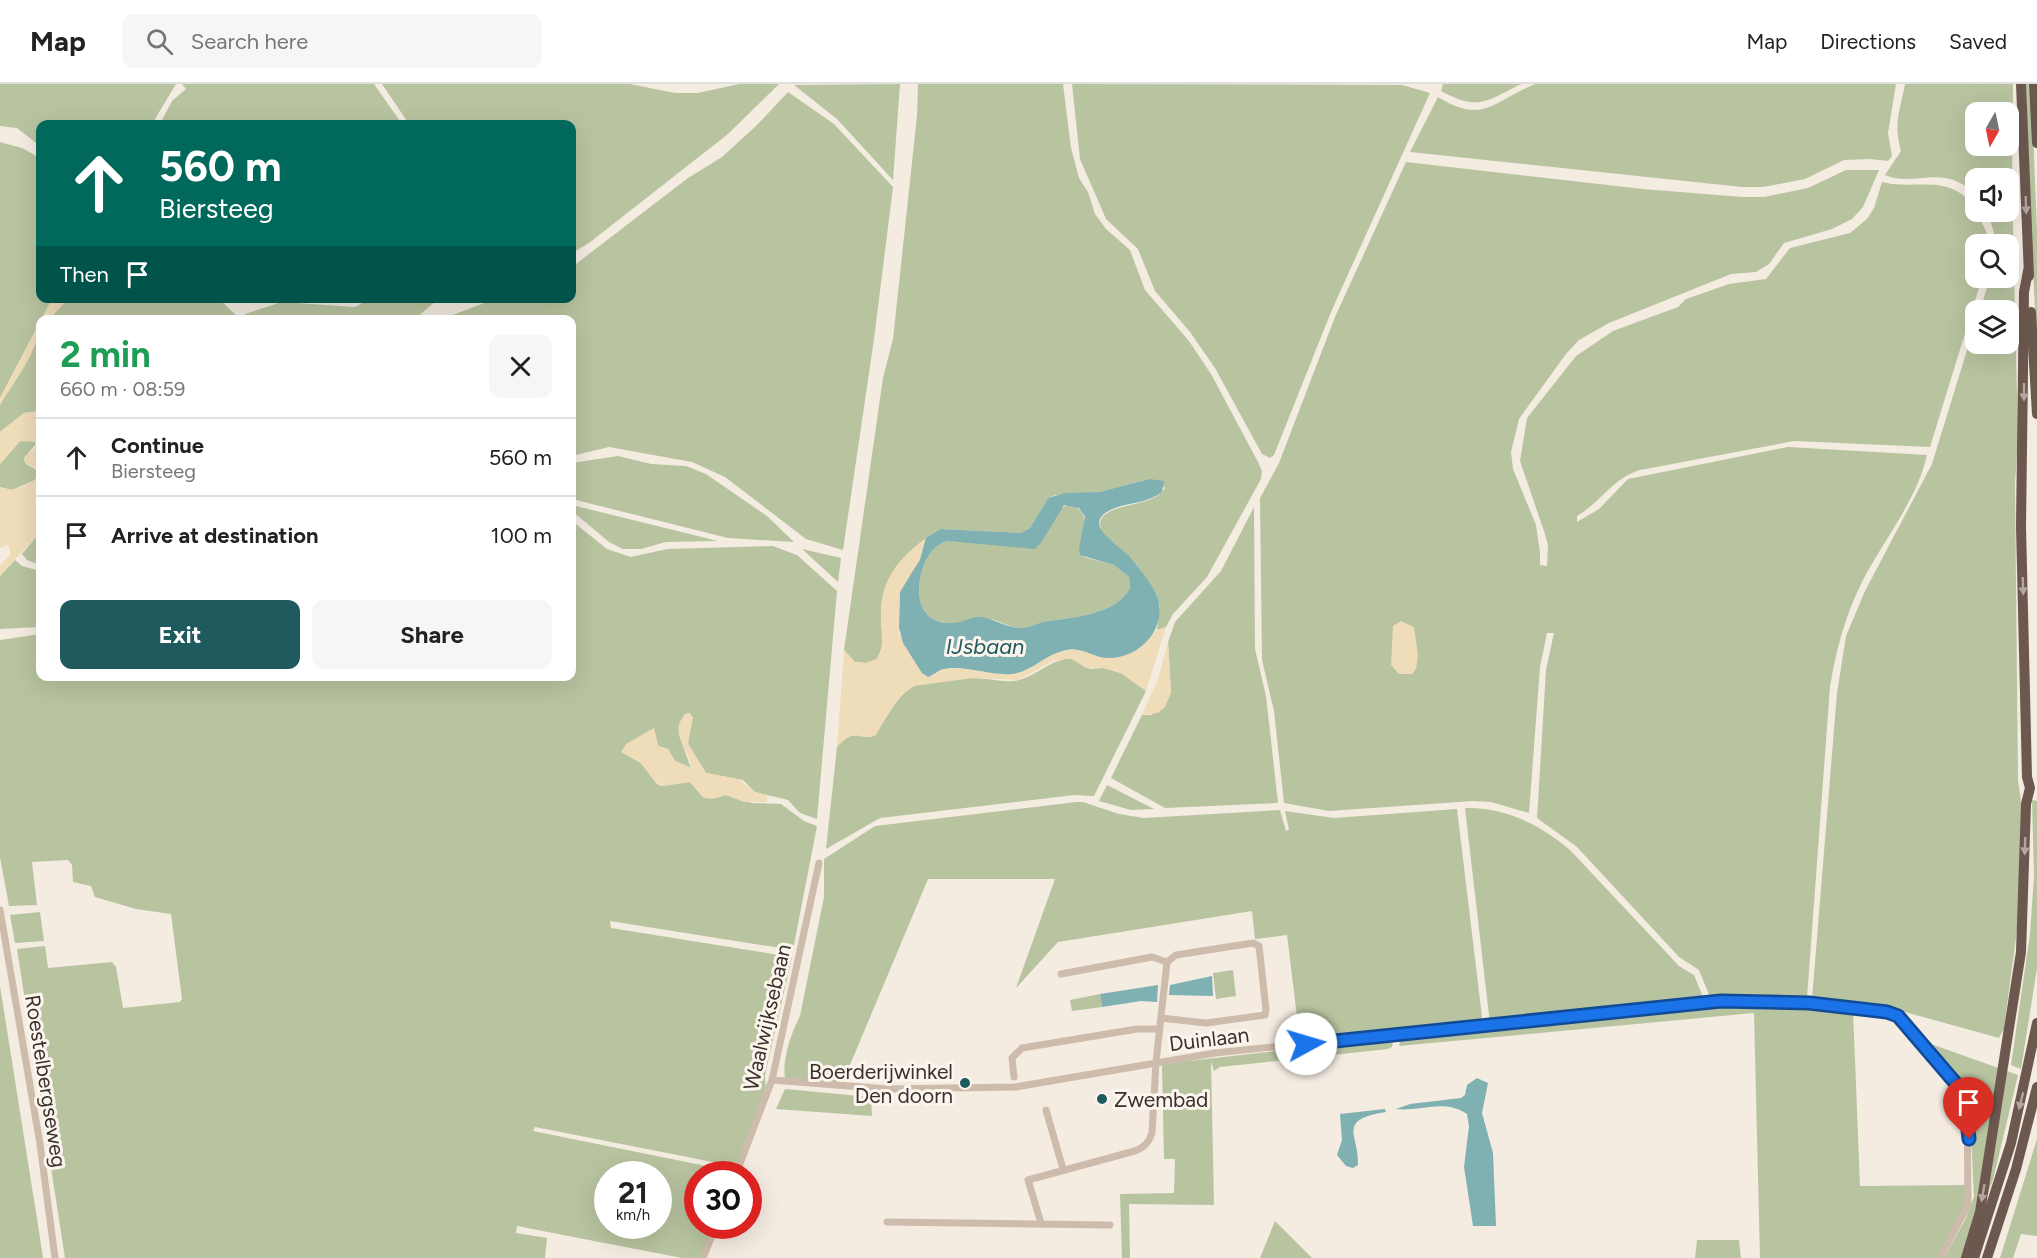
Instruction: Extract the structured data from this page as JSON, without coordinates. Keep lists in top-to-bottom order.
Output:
{
  "streets": {
    "street": ["Waalwijksebaan", "Duinlaan", "Roestelbergseweg"]
  },
  "crossings": [
    ["Waalwijksebaan", "Duinlaan"]
  ],
  "water": ["IJsbaan"],
  "places": ["Boerderijwinkel Den doorn", "Zwembad"],
  "north": "bottom",
  "page": {
    "header": "Map",
    "search": "Search here",
    "nav": ["Map", "Directions", "Saved"],
    "turn": ["560 m", "Biersteeg"],
    "then": "Then",
    "heading": ["2 min", "660 m · 08:59"],
    "list": [
      {
        "name": "Continue",
        "note": "Biersteeg",
        "value": "560 m"
      },
      {
        "name": "Arrive at destination",
        "value": "100 m"
      }
    ],
    "buttons": ["Exit", "Share"],
    "speed": "21 km/h",
    "limit": "30"
  }
}
